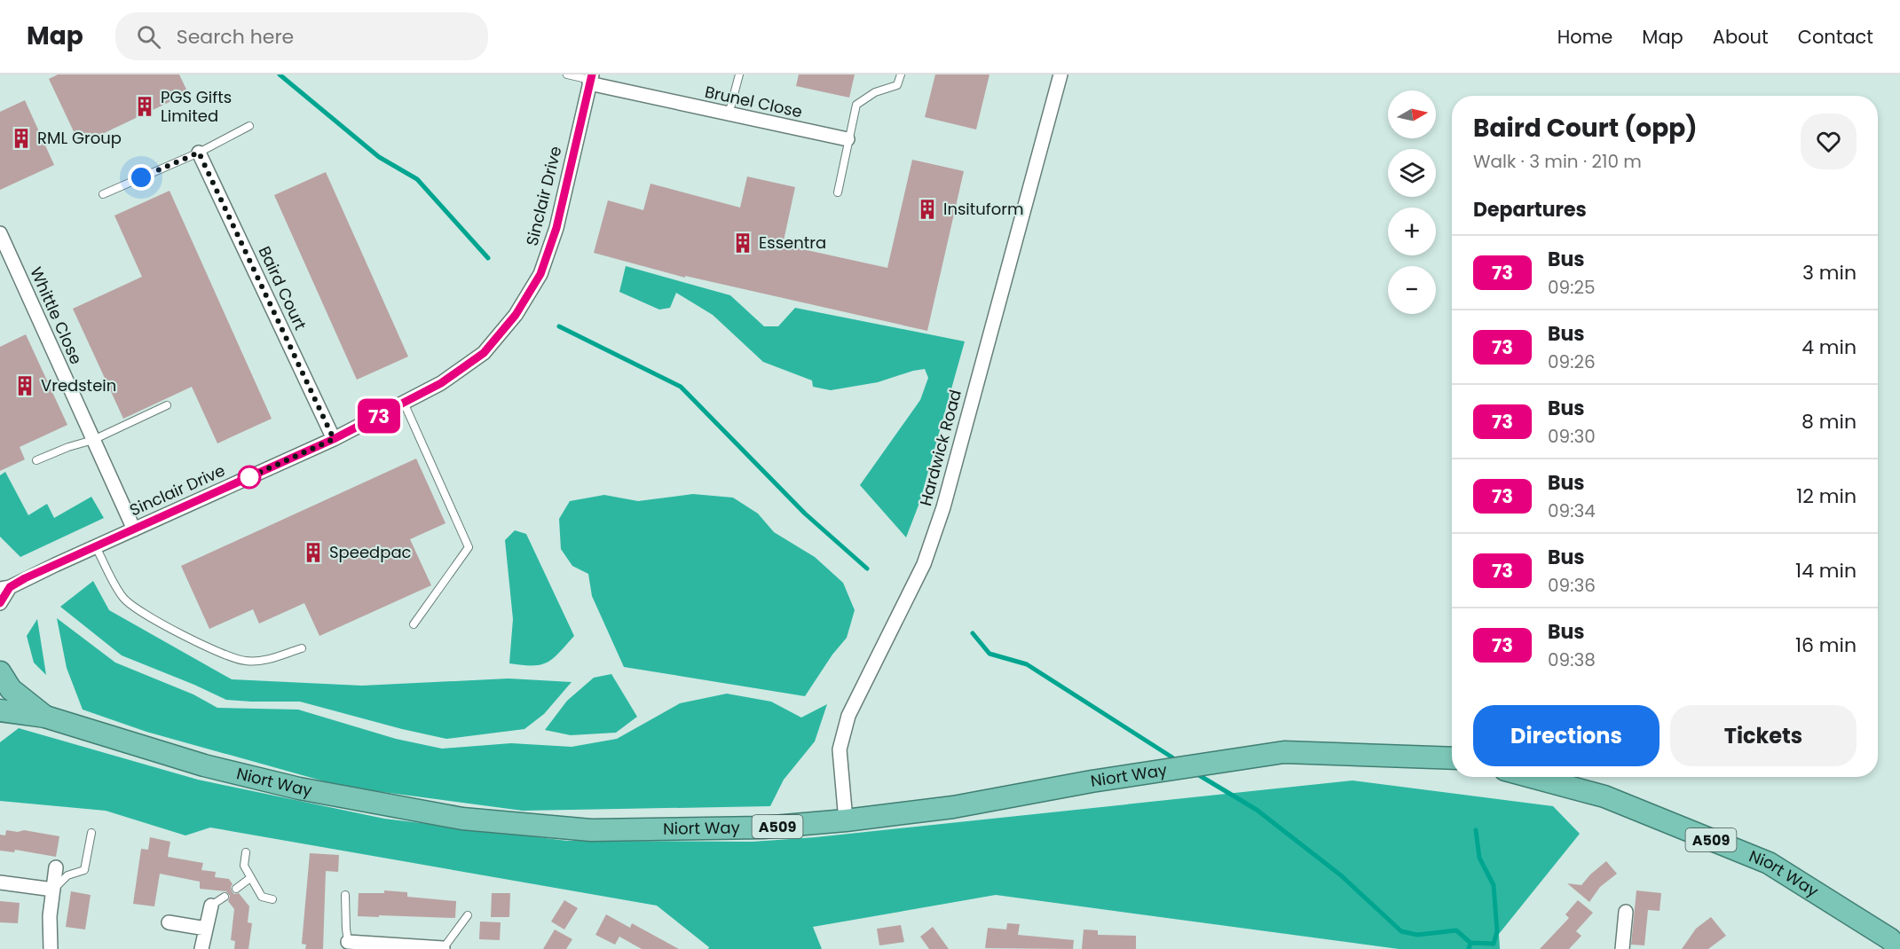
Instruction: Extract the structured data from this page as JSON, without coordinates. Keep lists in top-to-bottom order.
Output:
{
  "streets": {
    "highway": ["Niort Way", "A509"],
    "street": [
      "Brunel Close",
      "Sinclair Drive",
      "Baird Court",
      "Whittle Close",
      "Hardwick Road"
    ]
  },
  "crossings": [
    ["Brunel Close", "Sinclair Drive"],
    ["Sinclair Drive", "Baird Court"],
    ["Sinclair Drive", "Whittle Close"],
    ["Hardwick Road", "Niort Way"]
  ],
  "places": {
    "building": [
      "PGS Gifts Limited",
      "RML Group",
      "Insituform",
      "Essentra",
      "Vredstein",
      "Speedpac"
    ]
  },
  "lines": ["bus line 73"],
  "north": "right",
  "page": {
    "header": "Map",
    "search": "Search here",
    "nav": [
      "Home",
      "Map",
      "About",
      "Contact"
    ],
    "on_map": "73",
    "map_buttons": ["+", "−"],
    "heading": [
      ["Baird Court (opp)", "Walk · 3 min · 210 m"],
      "Departures"
    ],
    "list": [
      {
        "mark": "73",
        "name": "Bus",
        "note": "09:25",
        "value": "3 min"
      },
      {
        "mark": "73",
        "name": "Bus",
        "note": "09:26",
        "value": "4 min"
      },
      {
        "mark": "73",
        "name": "Bus",
        "note": "09:30",
        "value": "8 min"
      },
      {
        "mark": "73",
        "name": "Bus",
        "note": "09:34",
        "value": "12 min"
      },
      {
        "mark": "73",
        "name": "Bus",
        "note": "09:36",
        "value": "14 min"
      },
      {
        "mark": "73",
        "name": "Bus",
        "note": "09:38",
        "value": "16 min"
      }
    ],
    "buttons": ["Directions", "Tickets"]
  }
}
